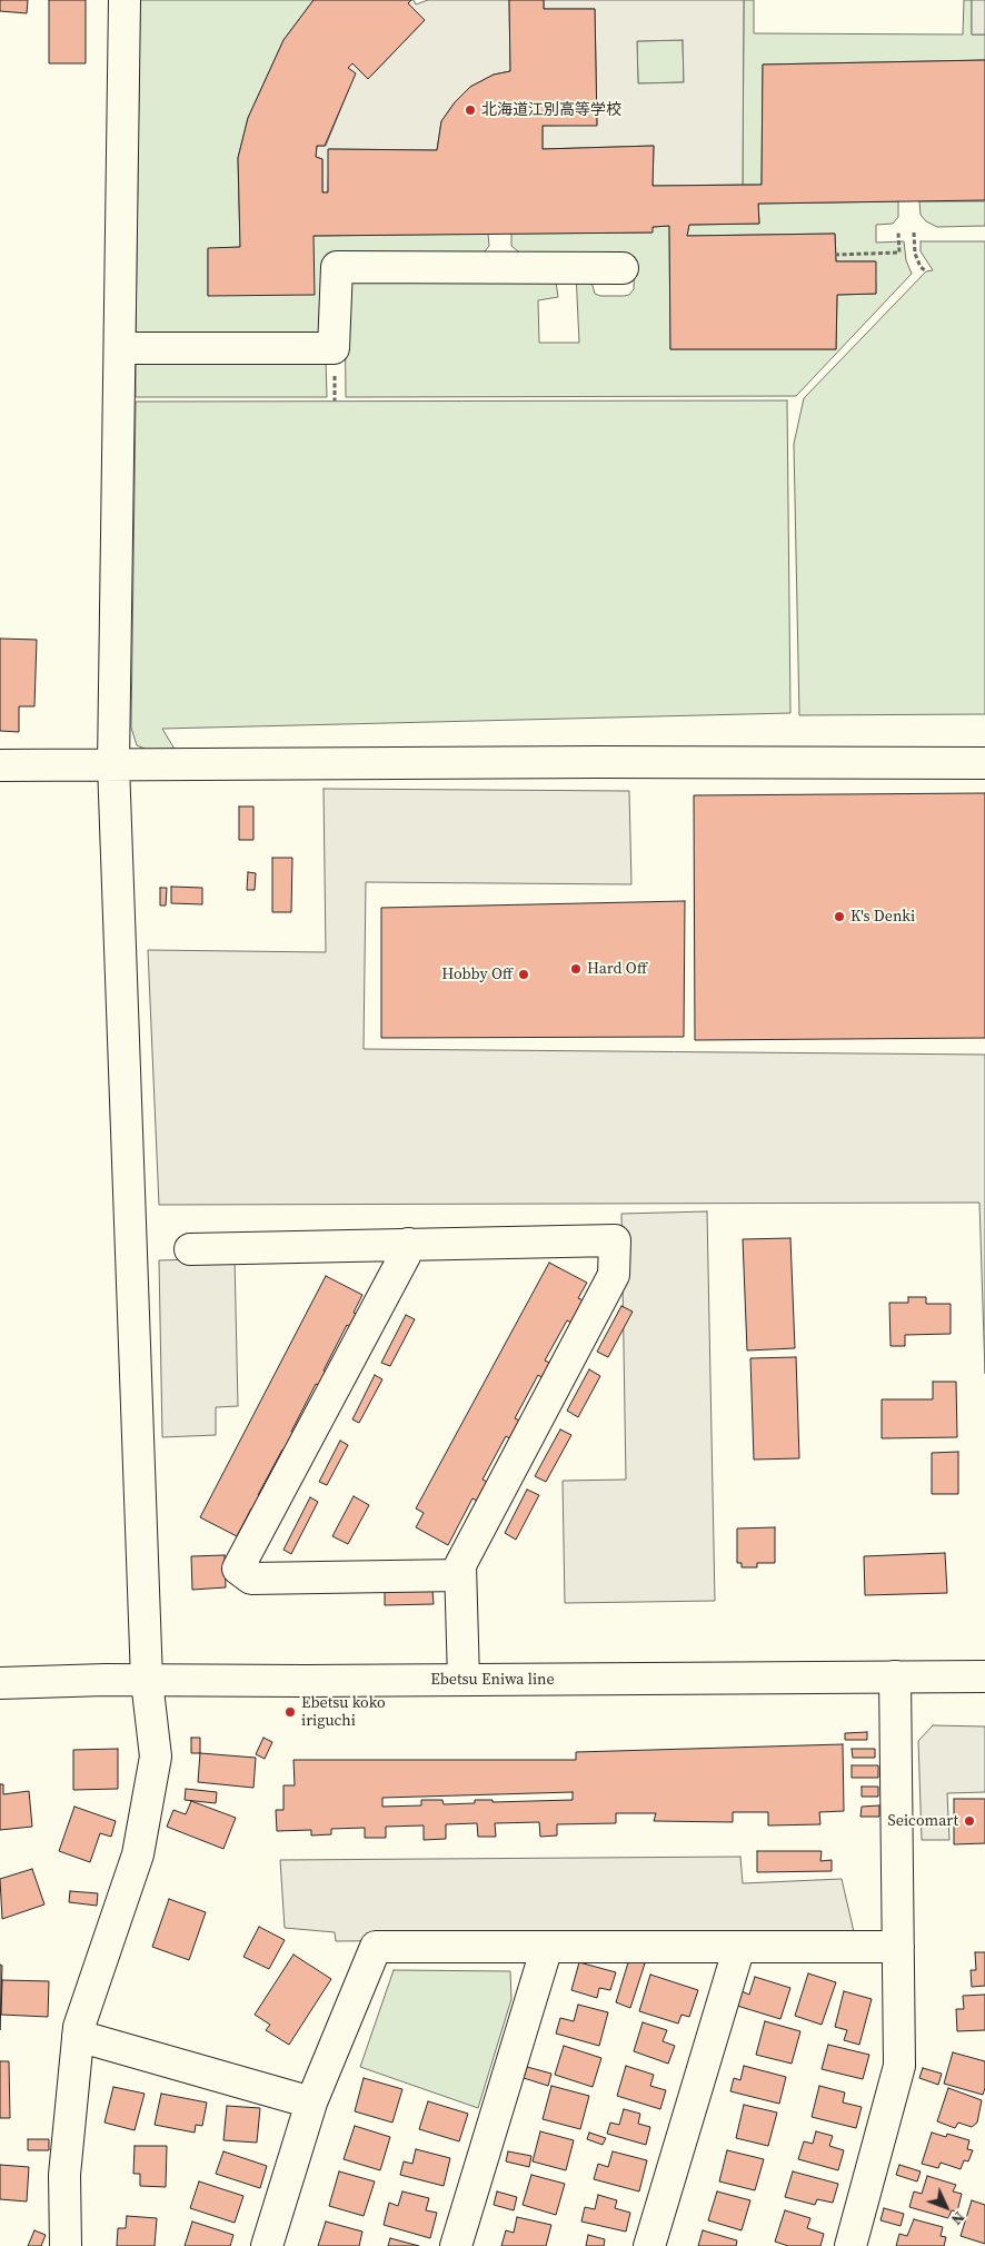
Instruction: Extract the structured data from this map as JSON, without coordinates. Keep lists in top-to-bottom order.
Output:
{
  "streets": {
    "street": ["Ebetsu Eniwa line"]
  },
  "places": [
    "北海道江別高等学校",
    "K's Denki",
    "Hard Off",
    "Hobby Off",
    "Ebetsu koko iriguchi",
    "Seicomart"
  ],
  "north": "bottom right"
}
